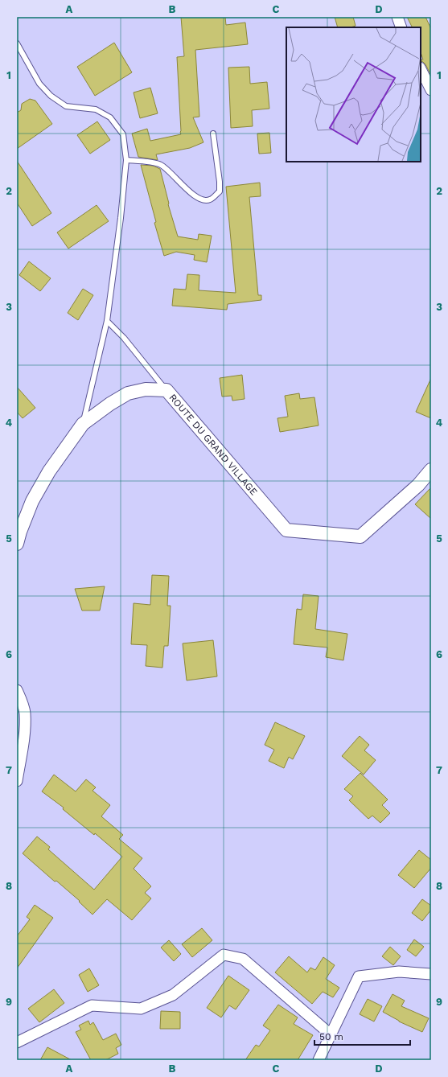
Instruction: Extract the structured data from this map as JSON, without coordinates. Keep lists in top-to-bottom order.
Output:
{
  "streets": {
    "street": ["ROUTE DU GRAND VILLAGE"]
  },
  "scale_bar": "50 m",
  "grid": {
    "columns": [
      "A",
      "B",
      "C",
      "D"
    ],
    "rows": [
      "1",
      "2",
      "3",
      "4",
      "5",
      "6",
      "7",
      "8",
      "9"
    ]
  }
}
